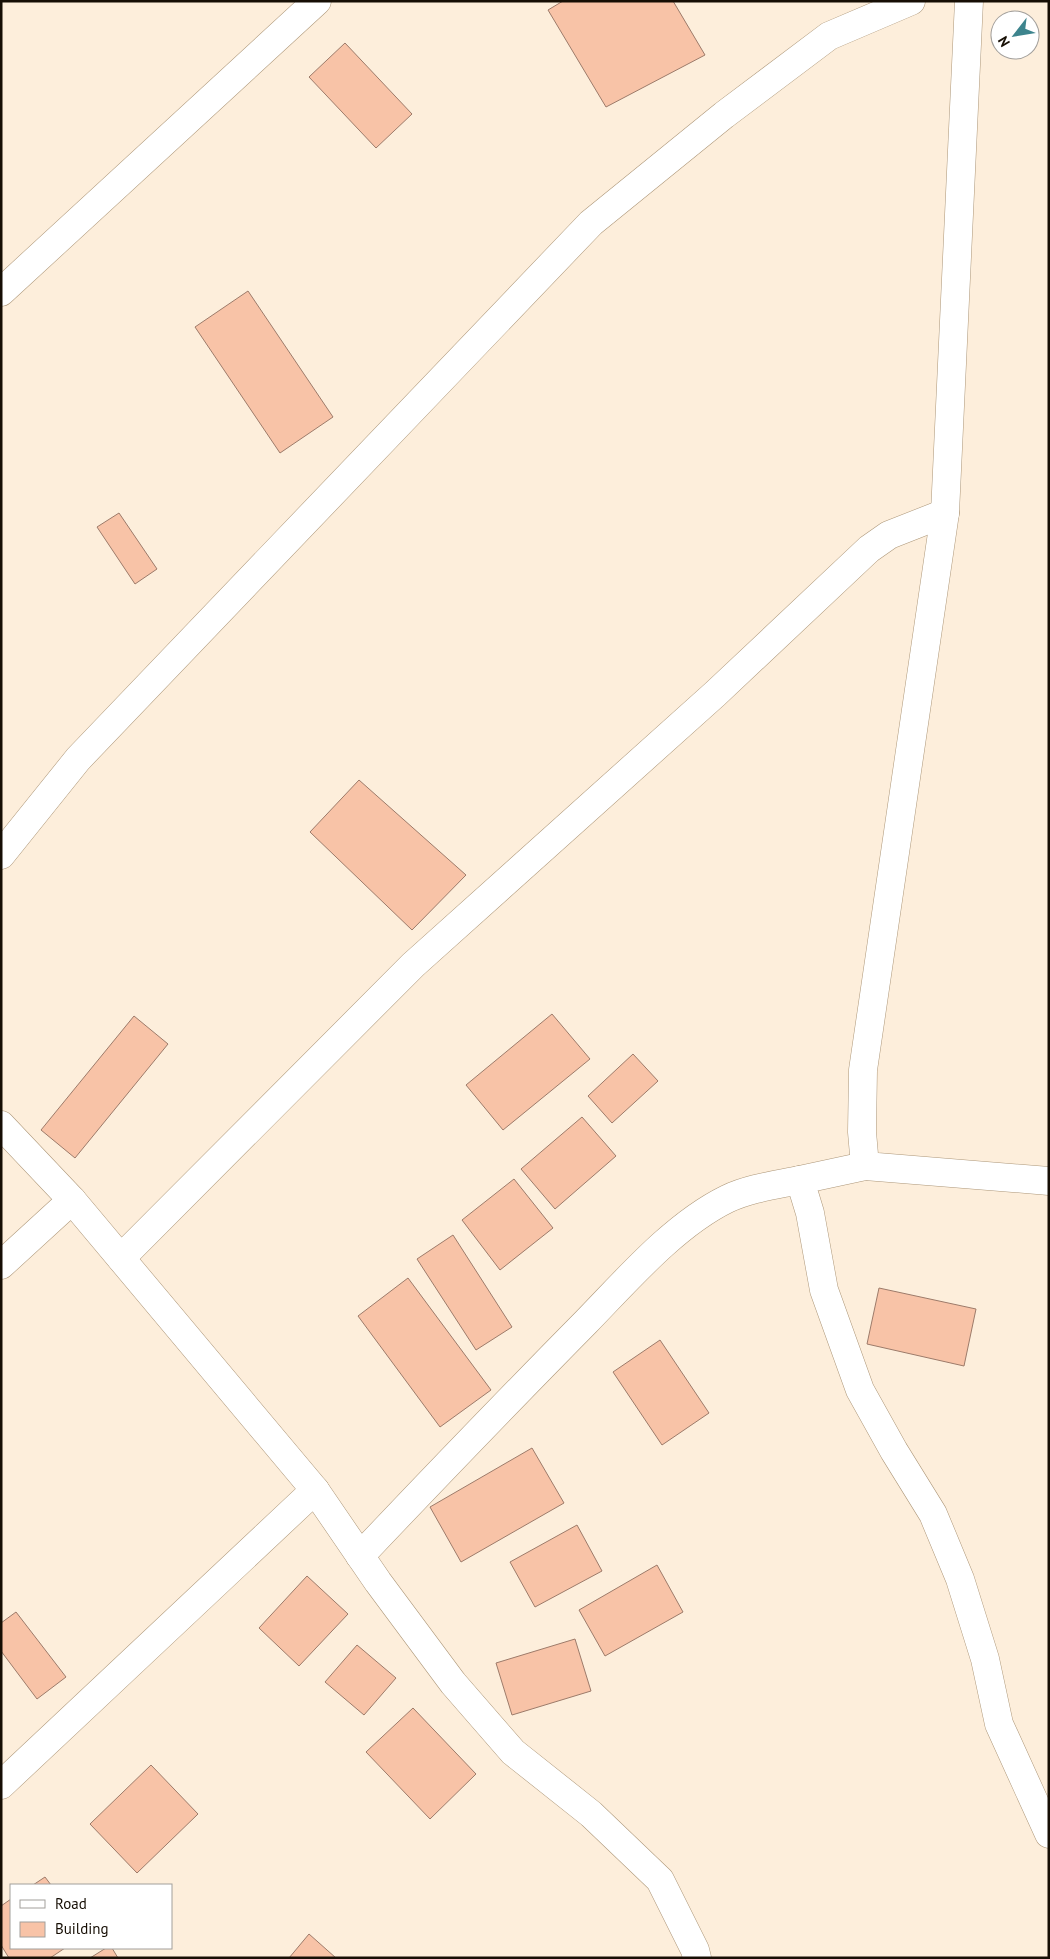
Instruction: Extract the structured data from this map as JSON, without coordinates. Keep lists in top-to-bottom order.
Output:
{
  "legend": ["Road", "Building"],
  "north": "bottom left"
}
